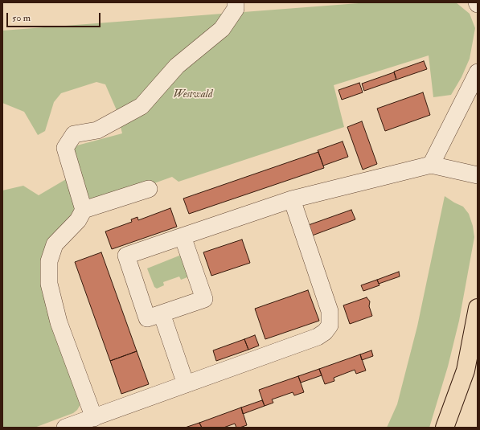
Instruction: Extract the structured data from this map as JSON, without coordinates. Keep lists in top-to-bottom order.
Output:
{
  "parks": ["Westwald"],
  "scale_bar": "50 m"
}
